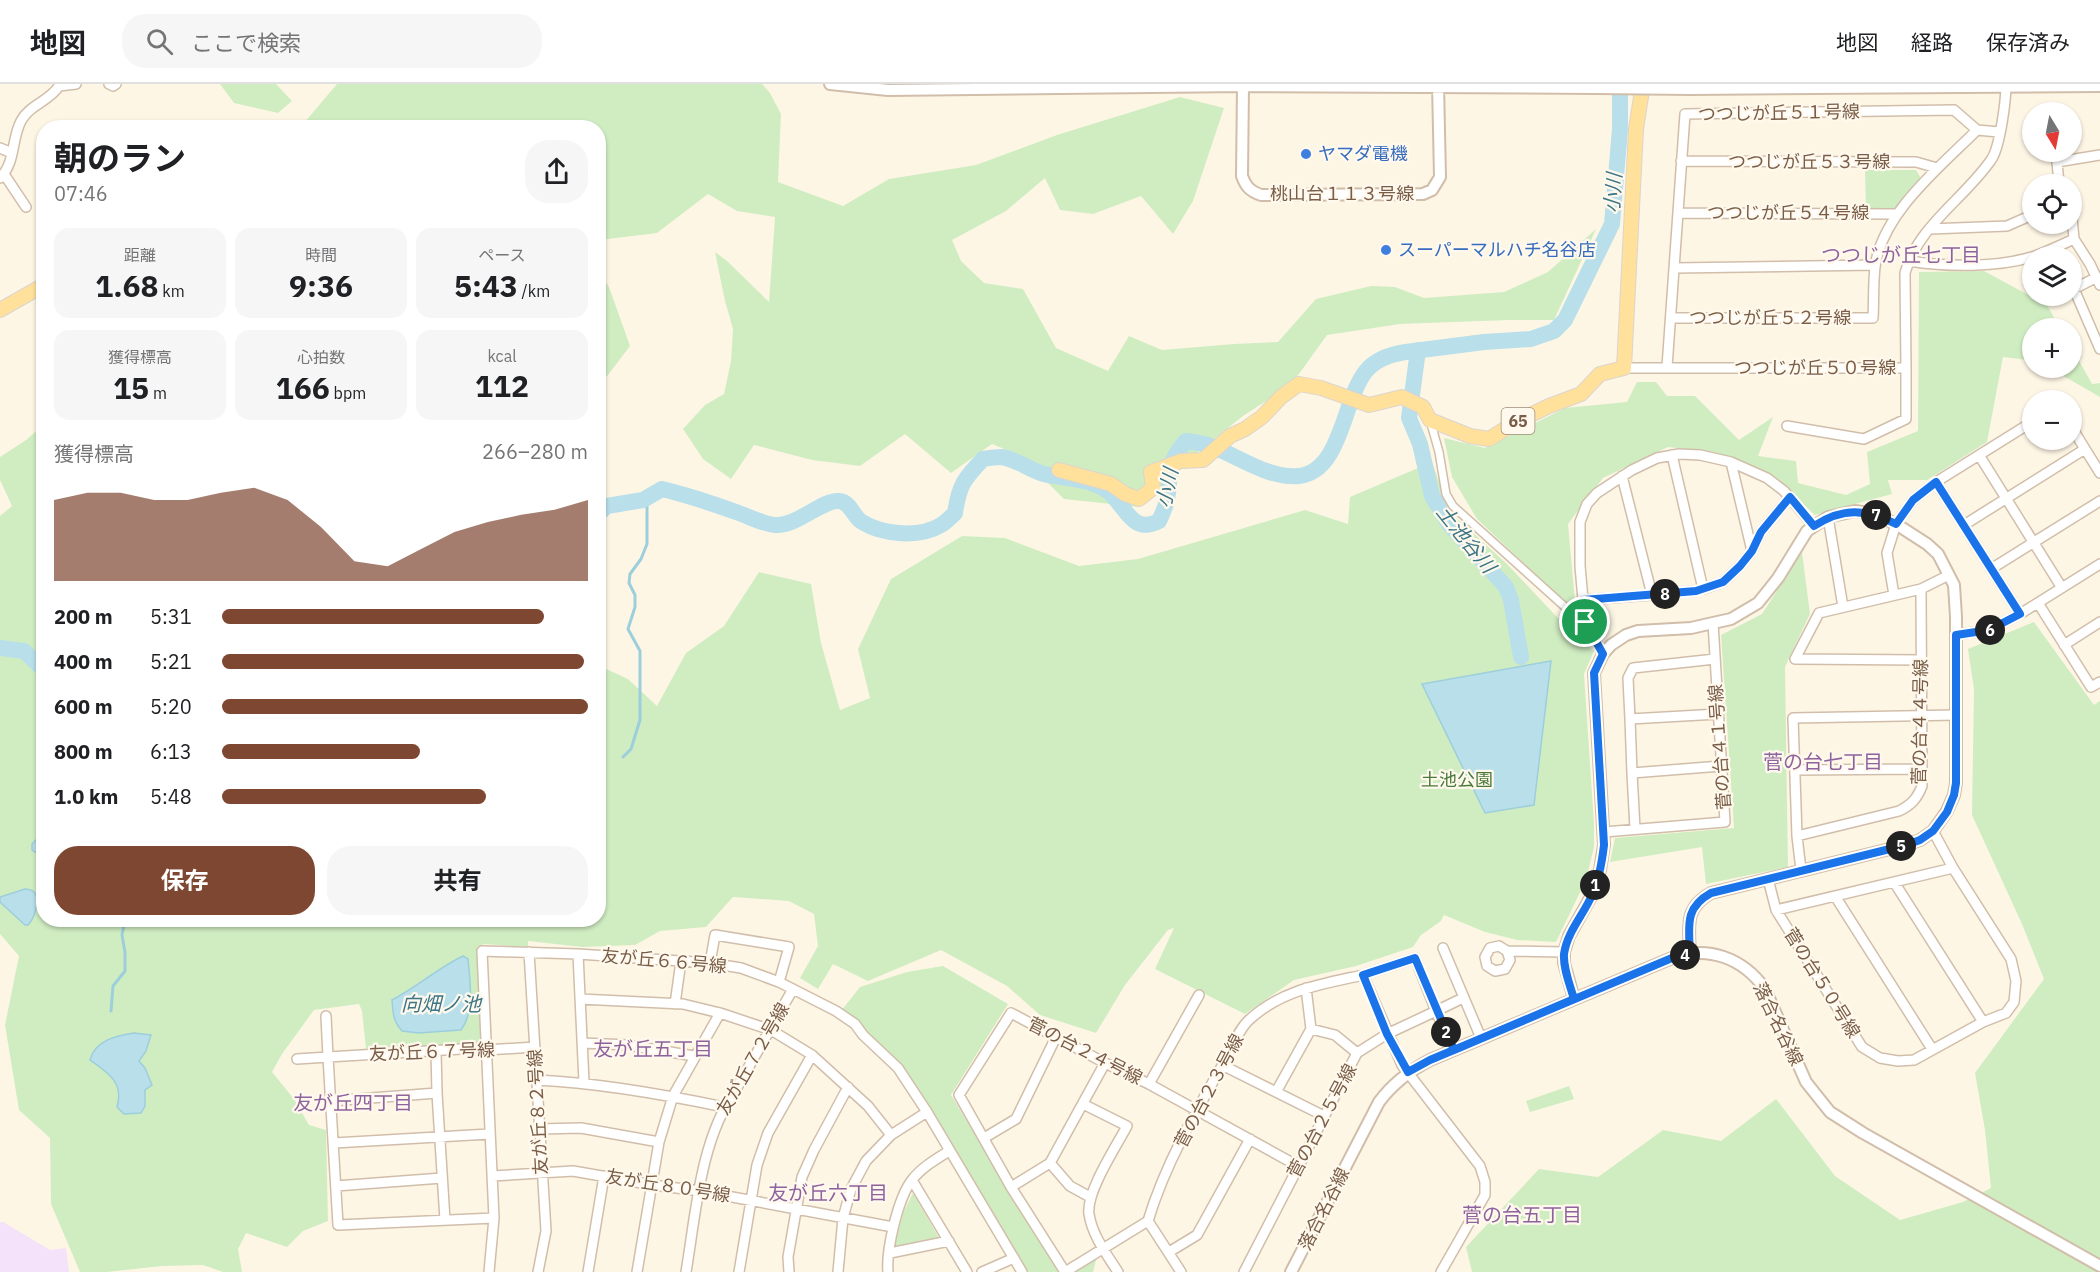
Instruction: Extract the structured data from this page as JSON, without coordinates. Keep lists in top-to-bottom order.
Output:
{
  "streets": {
    "main road": ["65"],
    "street": [
      "つつじが丘５１号線",
      "つつじが丘５３号線",
      "桃山台１１３号線",
      "つつじが丘５４号線",
      "つつじが丘５２号線",
      "つつじが丘５０号線",
      "菅の台４４号線",
      "菅の台４１号線",
      "友が丘６６号線",
      "菅の台５０号線",
      "落合名谷線",
      "菅の台２４号線",
      "友が丘６７号線",
      "友が丘７２号線",
      "菅の台２３号線",
      "友が丘８２号線",
      "菅の台２５号線",
      "友が丘８０号線"
    ]
  },
  "crossings": [
    ["つつじが丘５１号線", "つつじが丘５３号線"],
    ["つつじが丘５１号線", "つつじが丘５４号線"],
    ["つつじが丘５１号線", "つつじが丘５２号線"],
    ["つつじが丘５１号線", "つつじが丘５０号線"],
    ["つつじが丘５３号線", "つつじが丘５２号線"],
    ["つつじが丘５４号線", "つつじが丘５２号線"],
    ["つつじが丘５０号線", "65"],
    ["友が丘６６号線", "友が丘６７号線"],
    ["友が丘６６号線", "友が丘７２号線"],
    ["友が丘６６号線", "友が丘８２号線"],
    ["友が丘６６号線", "友が丘８０号線"],
    ["菅の台２４号線", "菅の台２３号線"],
    ["菅の台２４号線", "菅の台２５号線"],
    ["友が丘６７号線", "友が丘８２号線"],
    ["友が丘７２号線", "友が丘８０号線"],
    ["友が丘８２号線", "友が丘８０号線"]
  ],
  "districts": [
    "つつじが丘七丁目",
    "菅の台七丁目",
    "友が丘五丁目",
    "友が丘四丁目",
    "友が丘六丁目",
    "菅の台五丁目"
  ],
  "water": ["小川", "土池谷川", "向畑ノ池"],
  "parks": ["土池公園"],
  "places": ["ヤマダ電機", "スーパーマルハチ名谷店"],
  "north": "bottom",
  "page": {
    "header": "地図",
    "search": "ここで検索",
    "nav": ["地図", "経路", "保存済み"],
    "map_buttons": ["+", "−"],
    "heading": ["朝のラン", "07:46"],
    "stats": [
      ["距離", "1.68 km"],
      ["時間", "9:36"],
      ["ペース", "5:43 /km"],
      ["獲得標高", "15 m"],
      ["心拍数", "166 bpm"],
      ["kcal", "112"]
    ],
    "chart": ["獲得標高", "266–280 m"],
    "pins": [
      "7",
      "8",
      "6",
      "5",
      "1",
      "4",
      "2"
    ],
    "list": [
      {
        "name": "200 m",
        "note": "5:31"
      },
      {
        "name": "400 m",
        "note": "5:21"
      },
      {
        "name": "600 m",
        "note": "5:20"
      },
      {
        "name": "800 m",
        "note": "6:13"
      },
      {
        "name": "1.0 km",
        "note": "5:48"
      }
    ],
    "buttons": ["保存", "共有"]
  }
}
